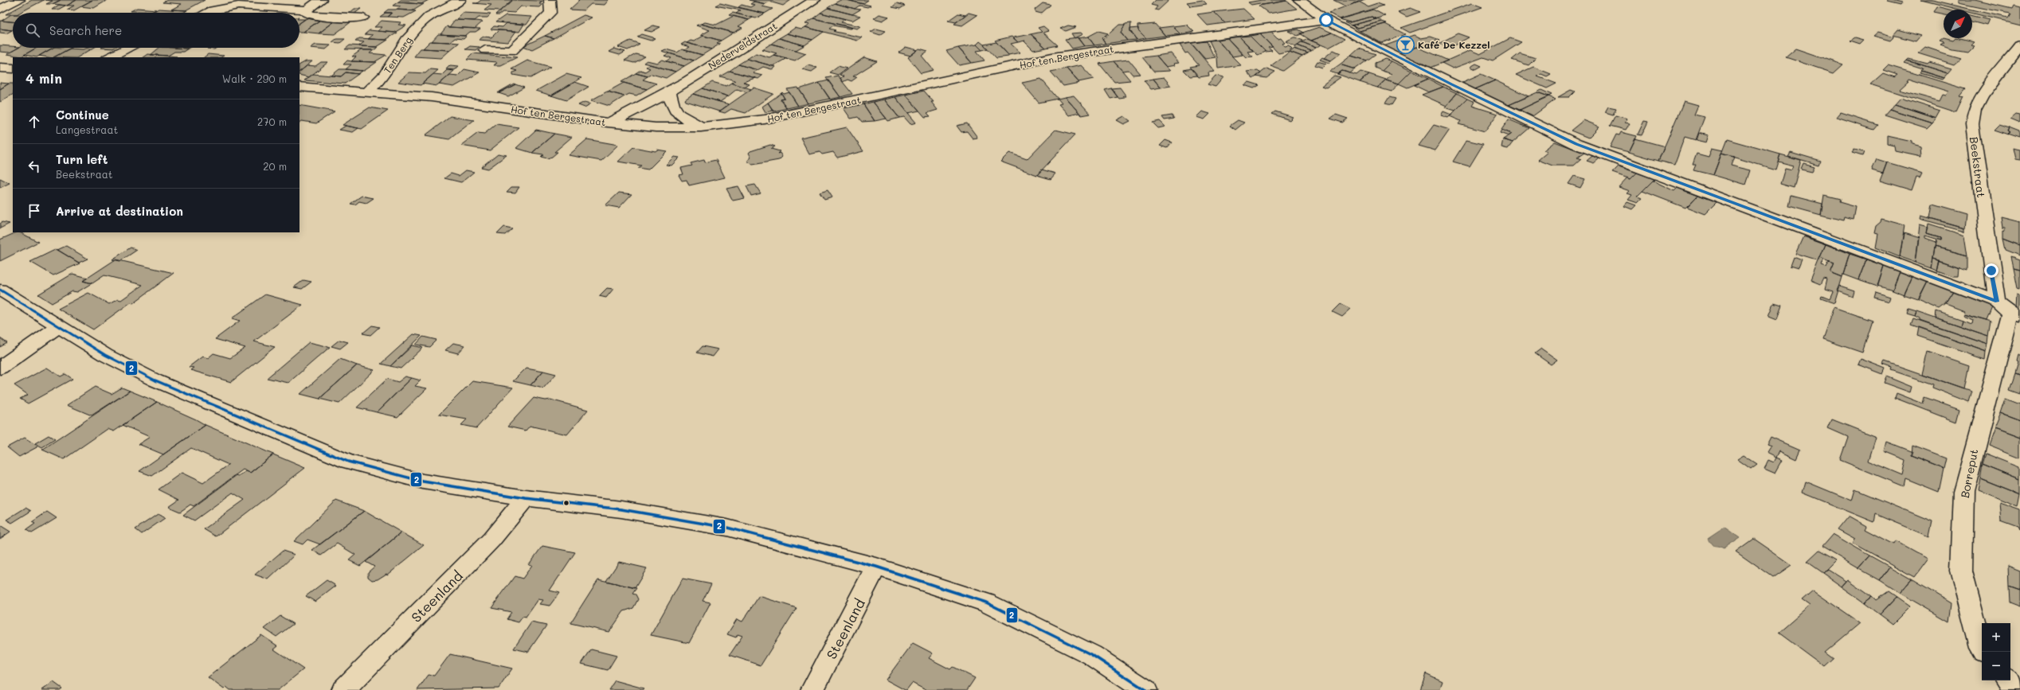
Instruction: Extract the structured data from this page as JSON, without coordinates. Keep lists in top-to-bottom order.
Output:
{
  "streets": {
    "street": [
      "Nederveldstraat",
      "Ten Berg",
      "Hof ten Bergestraat",
      "Beekstraat",
      "Borreput",
      "Steenland"
    ]
  },
  "crossings": [
    ["Nederveldstraat", "Hof ten Bergestraat"],
    ["Ten Berg", "Hof ten Bergestraat"],
    ["Beekstraat", "Borreput"]
  ],
  "places": {
    "bar": ["Kafé De Kezzel"]
  },
  "lines": ["transit line 2"],
  "north": "top right",
  "page": {
    "search": "Search here",
    "heading": ["4 min", "Walk · 290 m"],
    "list": [
      ["Continue", "Langestraat", "270 m"],
      ["Turn left", "Beekstraat", "20 m"],
      "Arrive at destination"
    ],
    "map_buttons": ["+", "−"]
  }
}
